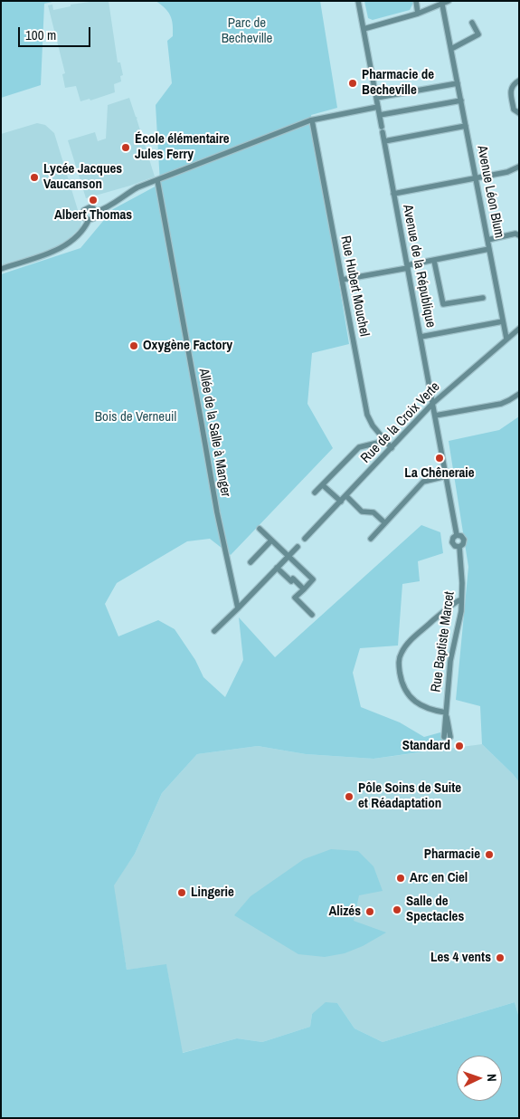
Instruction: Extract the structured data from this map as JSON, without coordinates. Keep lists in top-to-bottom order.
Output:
{
  "streets": {
    "street": [
      "Avenue Léon Blum",
      "Avenue de la République",
      "Rue Hubert Mouchel",
      "Rue de la Croix Verte",
      "Allée de la Salle à Manger",
      "Rue Baptiste Marcet"
    ]
  },
  "crossings": [
    ["Avenue Léon Blum", "Rue de la Croix Verte"],
    ["Avenue de la République", "Rue de la Croix Verte"],
    ["Avenue de la République", "Rue Baptiste Marcet"],
    ["Rue Hubert Mouchel", "Rue de la Croix Verte"],
    ["Rue de la Croix Verte", "Rue Baptiste Marcet"]
  ],
  "parks": ["Parc de Becheville", "Bois de Verneuil"],
  "places": [
    "Pharmacie de Becheville",
    "École élémentaire Jules Ferry",
    "Lycée Jacques Vaucanson",
    "Albert Thomas",
    "Oxygène Factory",
    "La Chêneraie",
    "Standard",
    "Pôle Soins de Suite et Réadaptation",
    "Pharmacie",
    "Arc en Ciel",
    "Lingerie",
    "Salle de Spectacles",
    "Alizés",
    "Les 4 vents"
  ],
  "scale_bar": "100 m",
  "north": "right"
}
